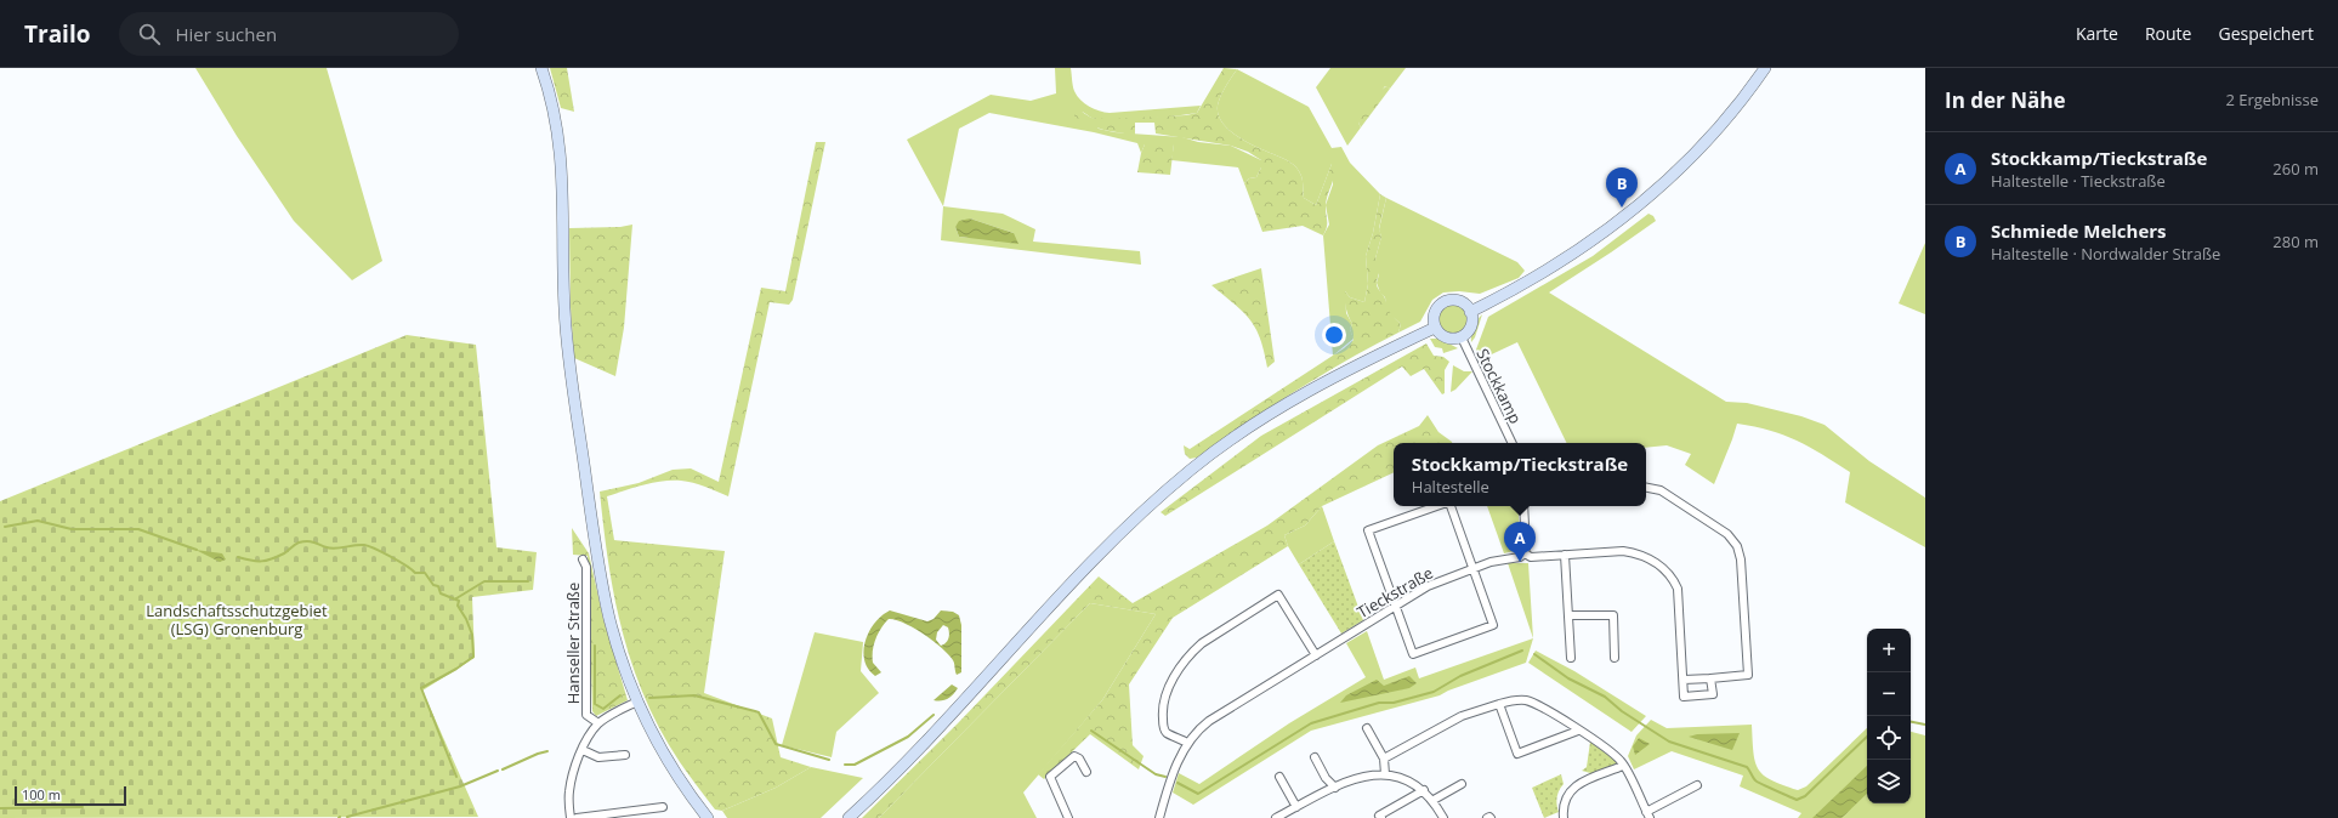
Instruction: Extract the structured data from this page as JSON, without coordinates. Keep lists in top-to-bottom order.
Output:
{
  "streets": {
    "street": ["Stockkamp", "Tieckstraße", "Hanseller Straße"]
  },
  "parks": ["Landschaftsschutzgebiet (LSG) Gronenburg"],
  "scale_bar": "100 m",
  "page": {
    "header": "Trailo",
    "search": "Hier suchen",
    "nav": ["Karte", "Route", "Gespeichert"],
    "heading": ["In der Nähe", "2 Ergebnisse"],
    "list": [
      {
        "mark": "A",
        "name": "Stockkamp/Tieckstraße",
        "note": "Haltestelle · Tieckstraße",
        "value": "260 m"
      },
      {
        "mark": "B",
        "name": "Schmiede Melchers",
        "note": "Haltestelle · Nordwalder Straße",
        "value": "280 m"
      }
    ],
    "pins": ["B", "A"],
    "popup": ["Stockkamp/Tieckstraße", "Haltestelle"],
    "map_buttons": ["+", "−"],
    "scale": "100 m"
  }
}
